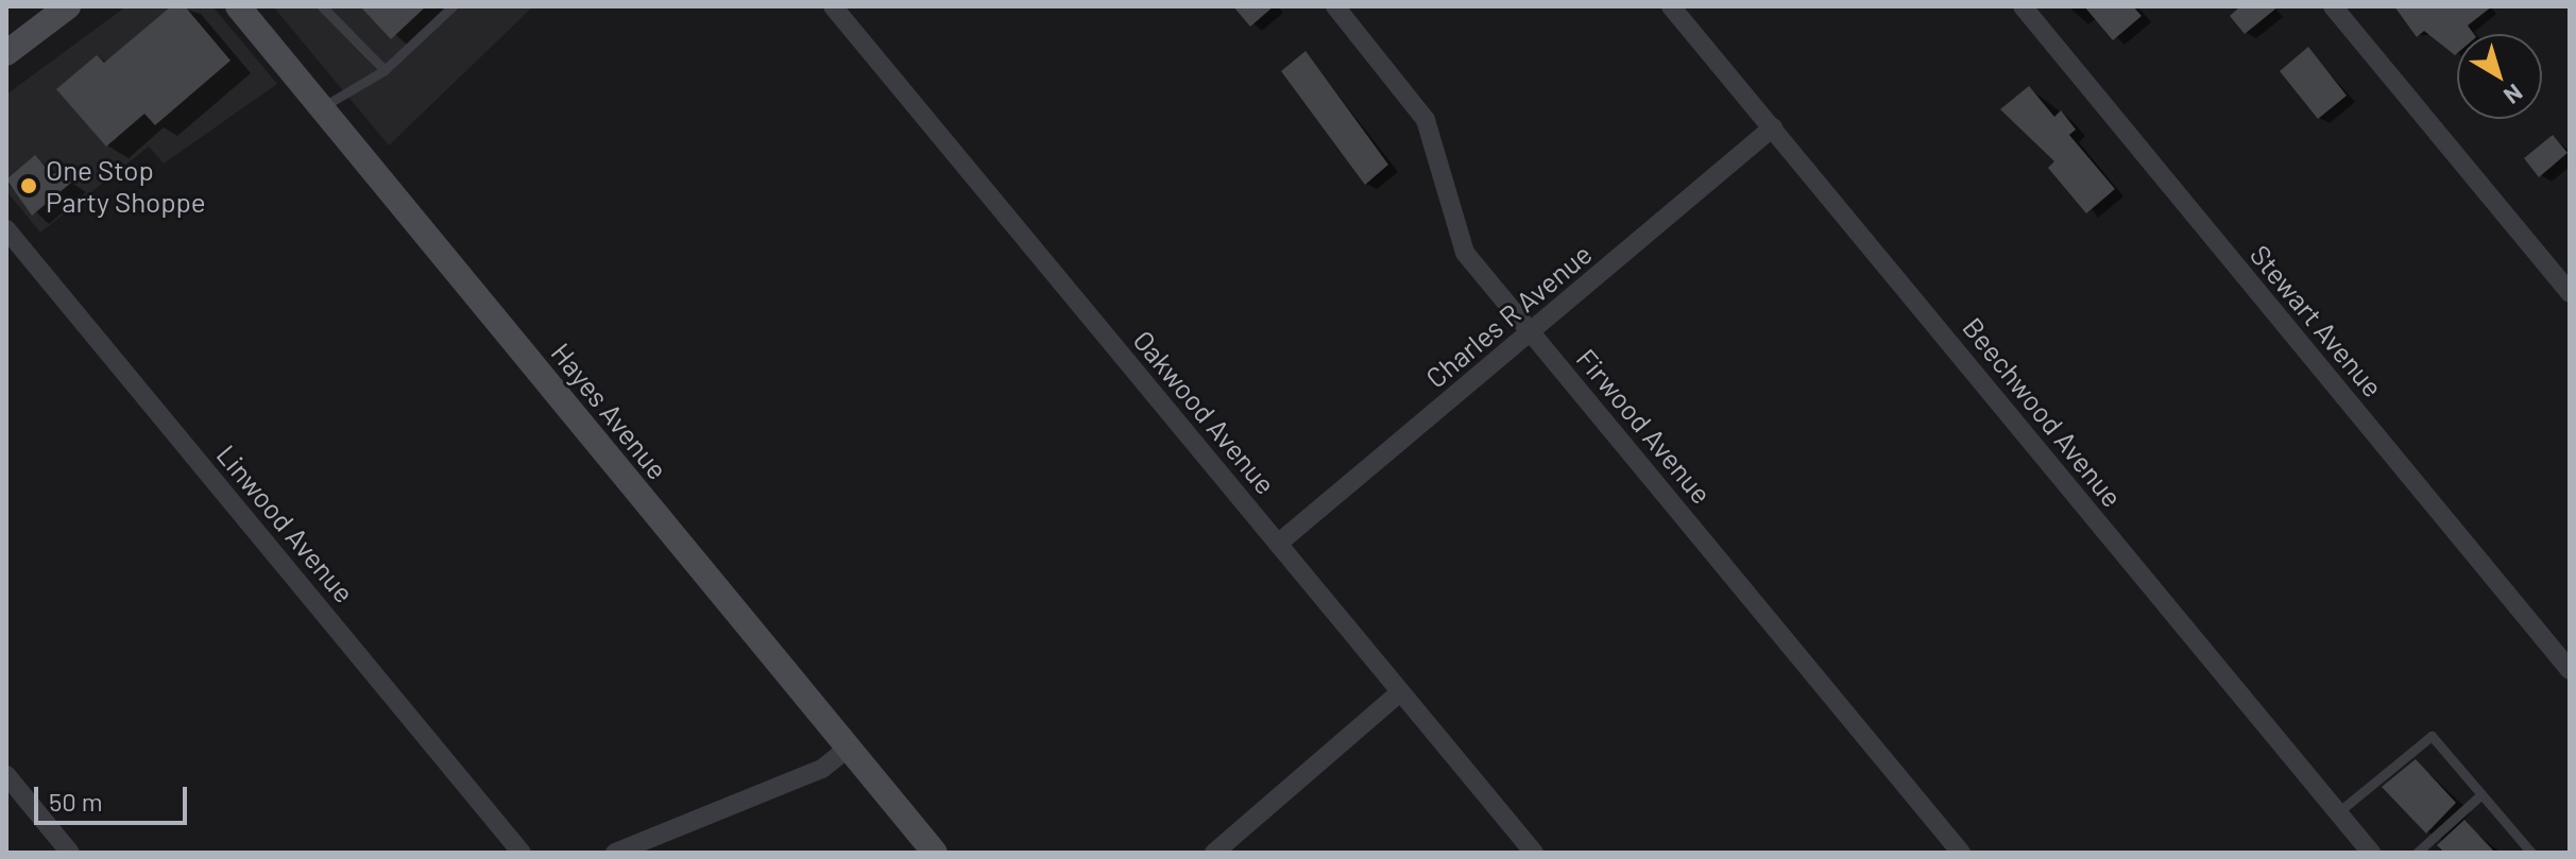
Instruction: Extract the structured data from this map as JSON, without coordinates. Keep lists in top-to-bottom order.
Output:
{
  "streets": {
    "street": [
      "Charles R Avenue",
      "Stewart Avenue",
      "Hayes Avenue",
      "Oakwood Avenue",
      "Beechwood Avenue",
      "Firwood Avenue",
      "Linwood Avenue"
    ]
  },
  "crossings": [
    ["Charles R Avenue", "Oakwood Avenue"],
    ["Charles R Avenue", "Beechwood Avenue"],
    ["Charles R Avenue", "Firwood Avenue"]
  ],
  "places": ["One Stop Party Shoppe"],
  "scale_bar": "50 m",
  "north": "bottom right"
}
